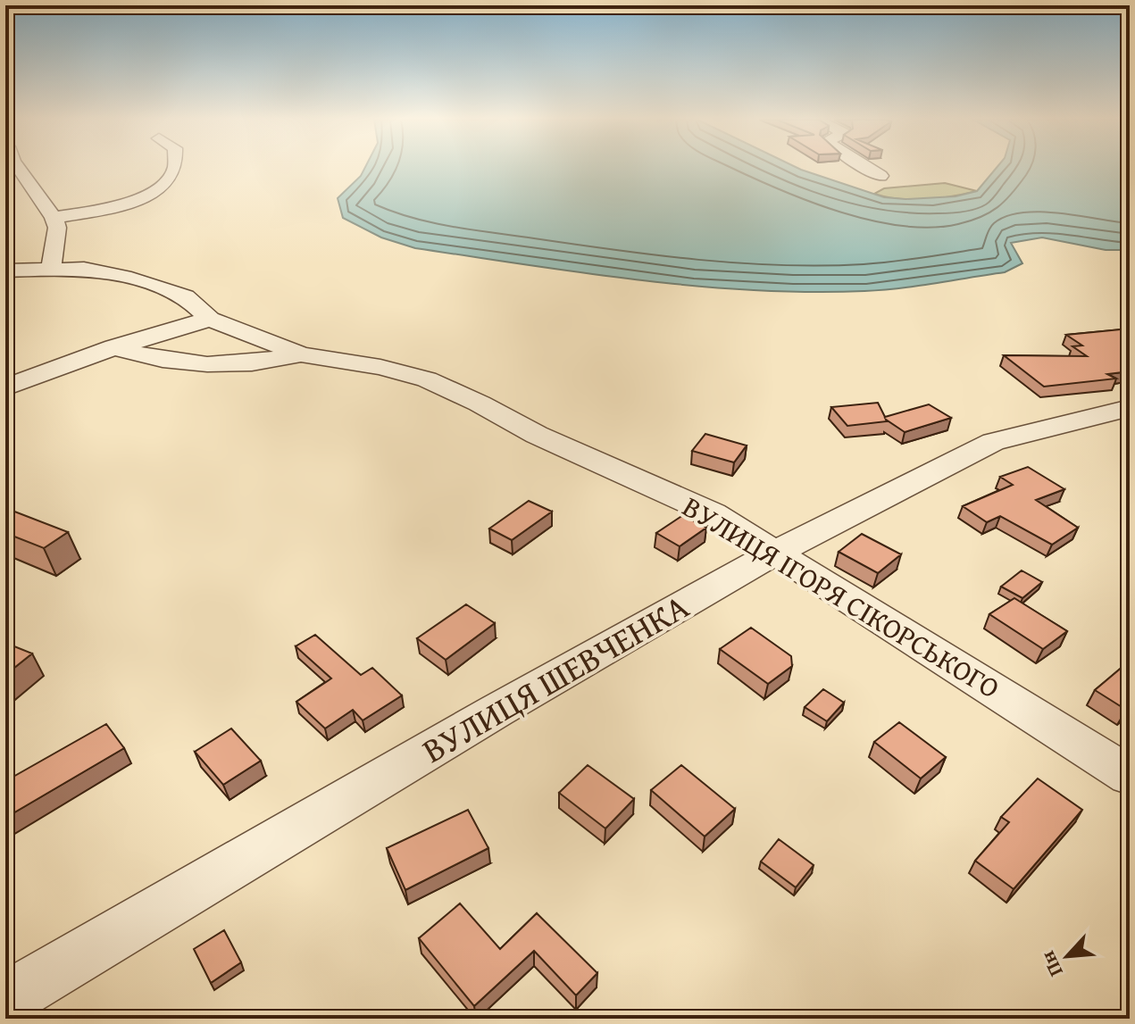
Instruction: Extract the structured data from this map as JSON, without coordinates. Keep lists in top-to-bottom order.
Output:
{
  "streets": {
    "street": ["ВУЛИЦЯ ІГОРЯ СІКОРСЬКОГО", "ВУЛИЦЯ ШЕВЧЕНКА"]
  },
  "crossings": [
    ["ВУЛИЦЯ ІГОРЯ СІКОРСЬКОГО", "ВУЛИЦЯ ШЕВЧЕНКА"]
  ],
  "north": "bottom left"
}
